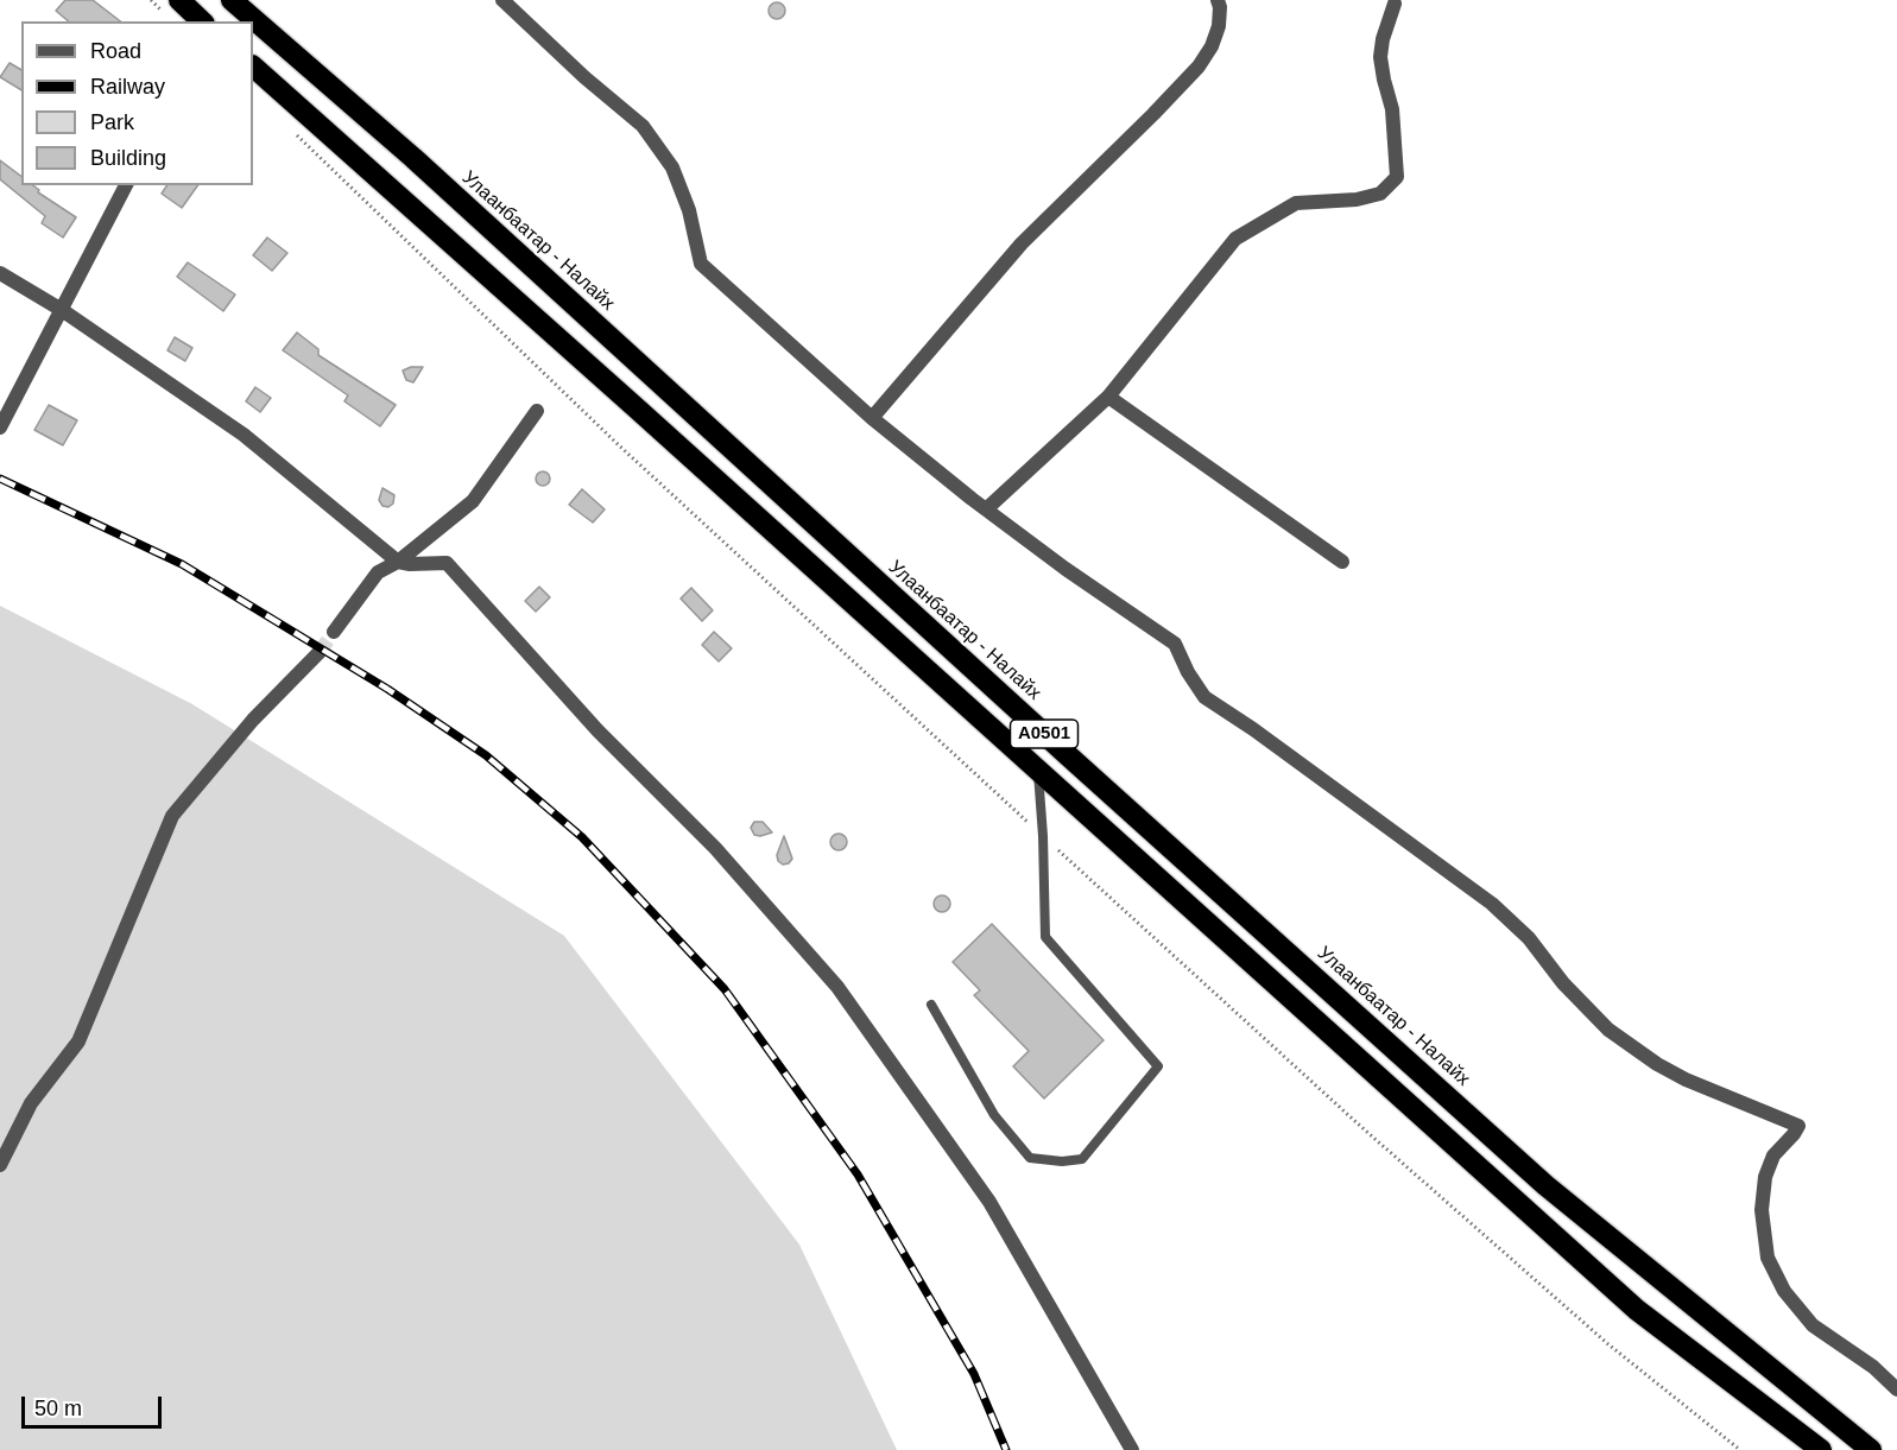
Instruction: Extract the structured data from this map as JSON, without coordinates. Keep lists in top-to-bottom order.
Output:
{
  "streets": {
    "highway": ["Улаанбаатар - Налайх", "A0501"]
  },
  "legend": [
    "Road",
    "Railway",
    "Park",
    "Building"
  ],
  "scale_bar": "50 m"
}
